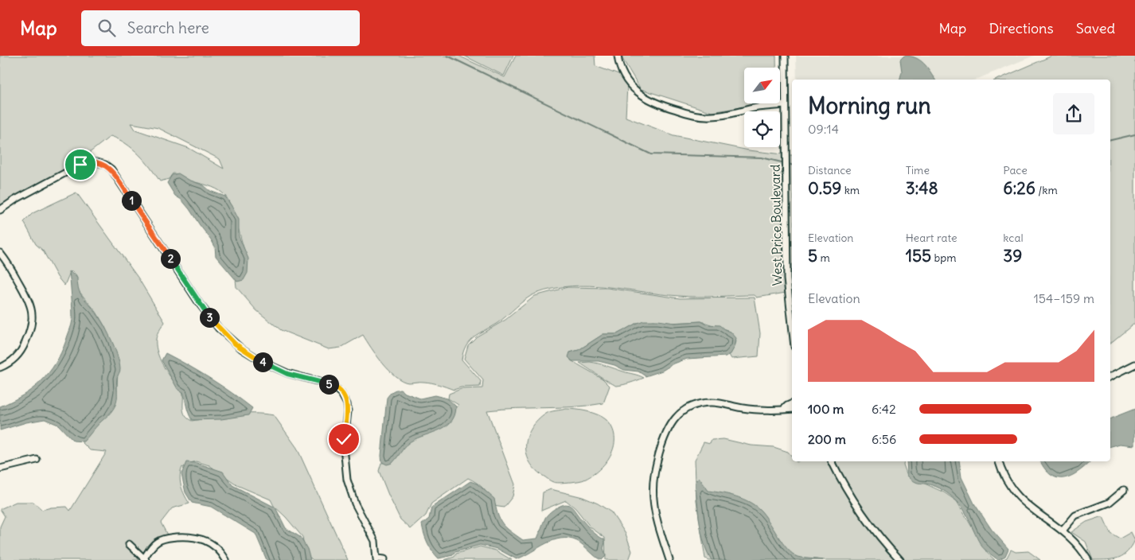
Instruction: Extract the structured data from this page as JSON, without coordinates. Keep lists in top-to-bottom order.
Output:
{
  "streets": {
    "street": ["West Price Boulevard"]
  },
  "north": "top right",
  "page": {
    "header": "Map",
    "search": "Search here",
    "nav": ["Map", "Directions", "Saved"],
    "heading": ["Morning run", "09:14"],
    "stats": [
      ["Distance", "0.59 km"],
      ["Time", "3:48"],
      ["Pace", "6:26 /km"],
      ["Elevation", "5 m"],
      ["Heart rate", "155 bpm"],
      ["kcal", "39"]
    ],
    "pins": [
      "1",
      "2",
      "3",
      "4",
      "5"
    ],
    "chart": ["Elevation", "154–159 m"],
    "list": [
      {
        "name": "100 m",
        "note": "6:42"
      },
      {
        "name": "200 m",
        "note": "6:56"
      }
    ]
  }
}
